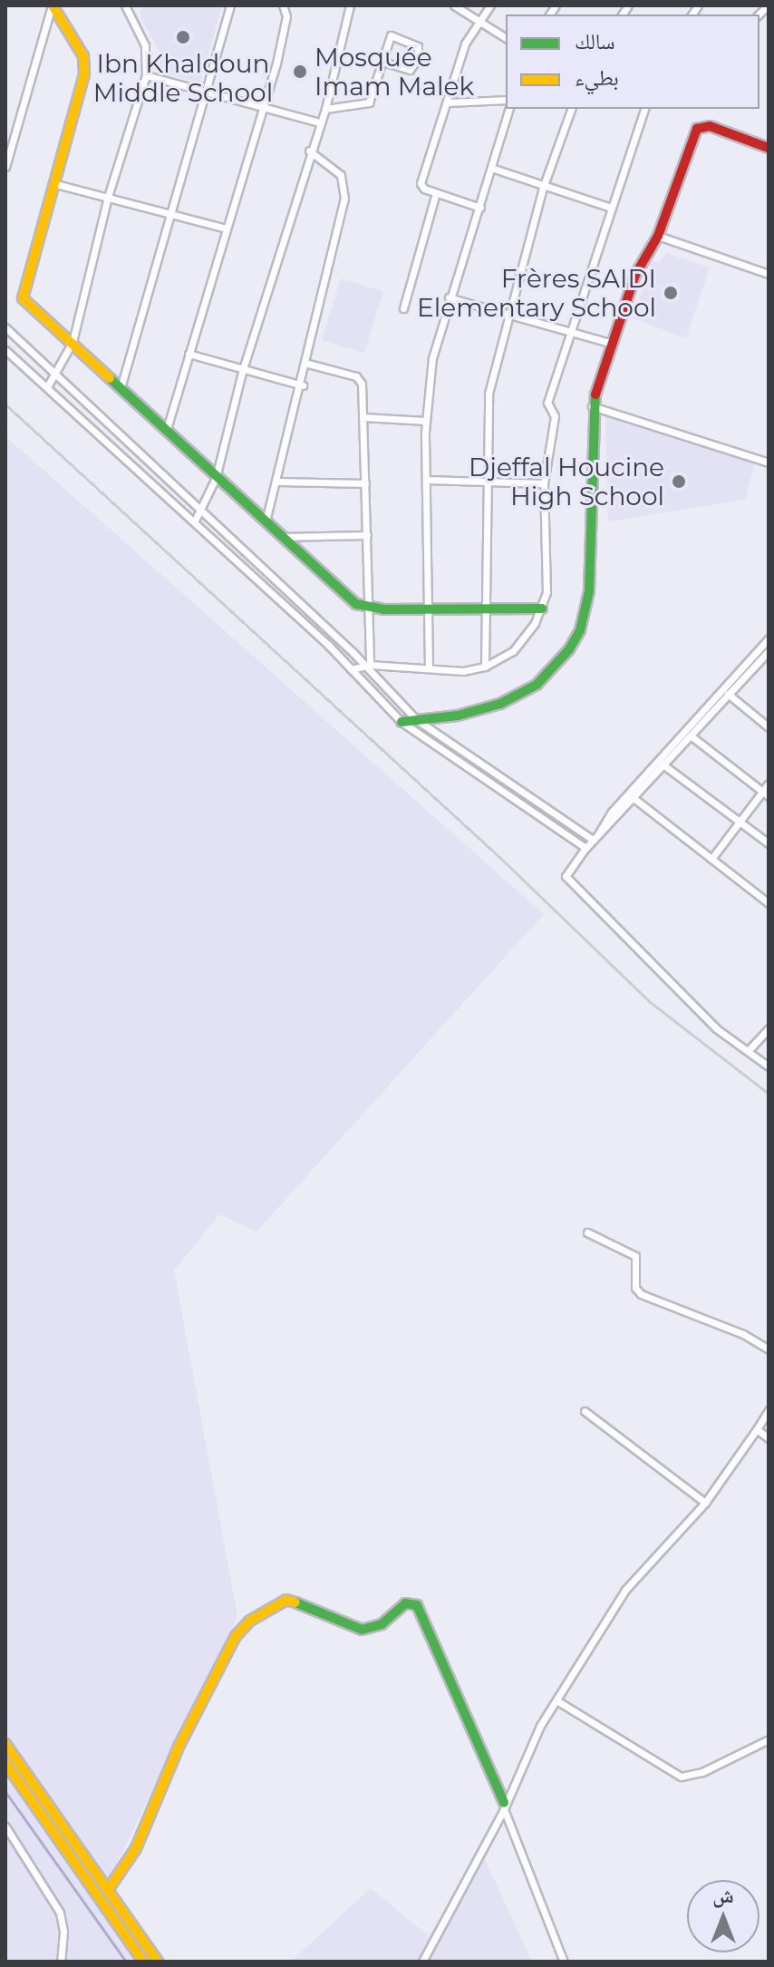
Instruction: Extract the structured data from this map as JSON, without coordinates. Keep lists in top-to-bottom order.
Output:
{
  "places": [
    "Ibn Khaldoun Middle School",
    "Mosquée Imam Malek",
    "Frères SAIDI Elementary School",
    "Djeffal Houcine High School"
  ],
  "legend": ["سالك", "بطيء"],
  "north": "top"
}
